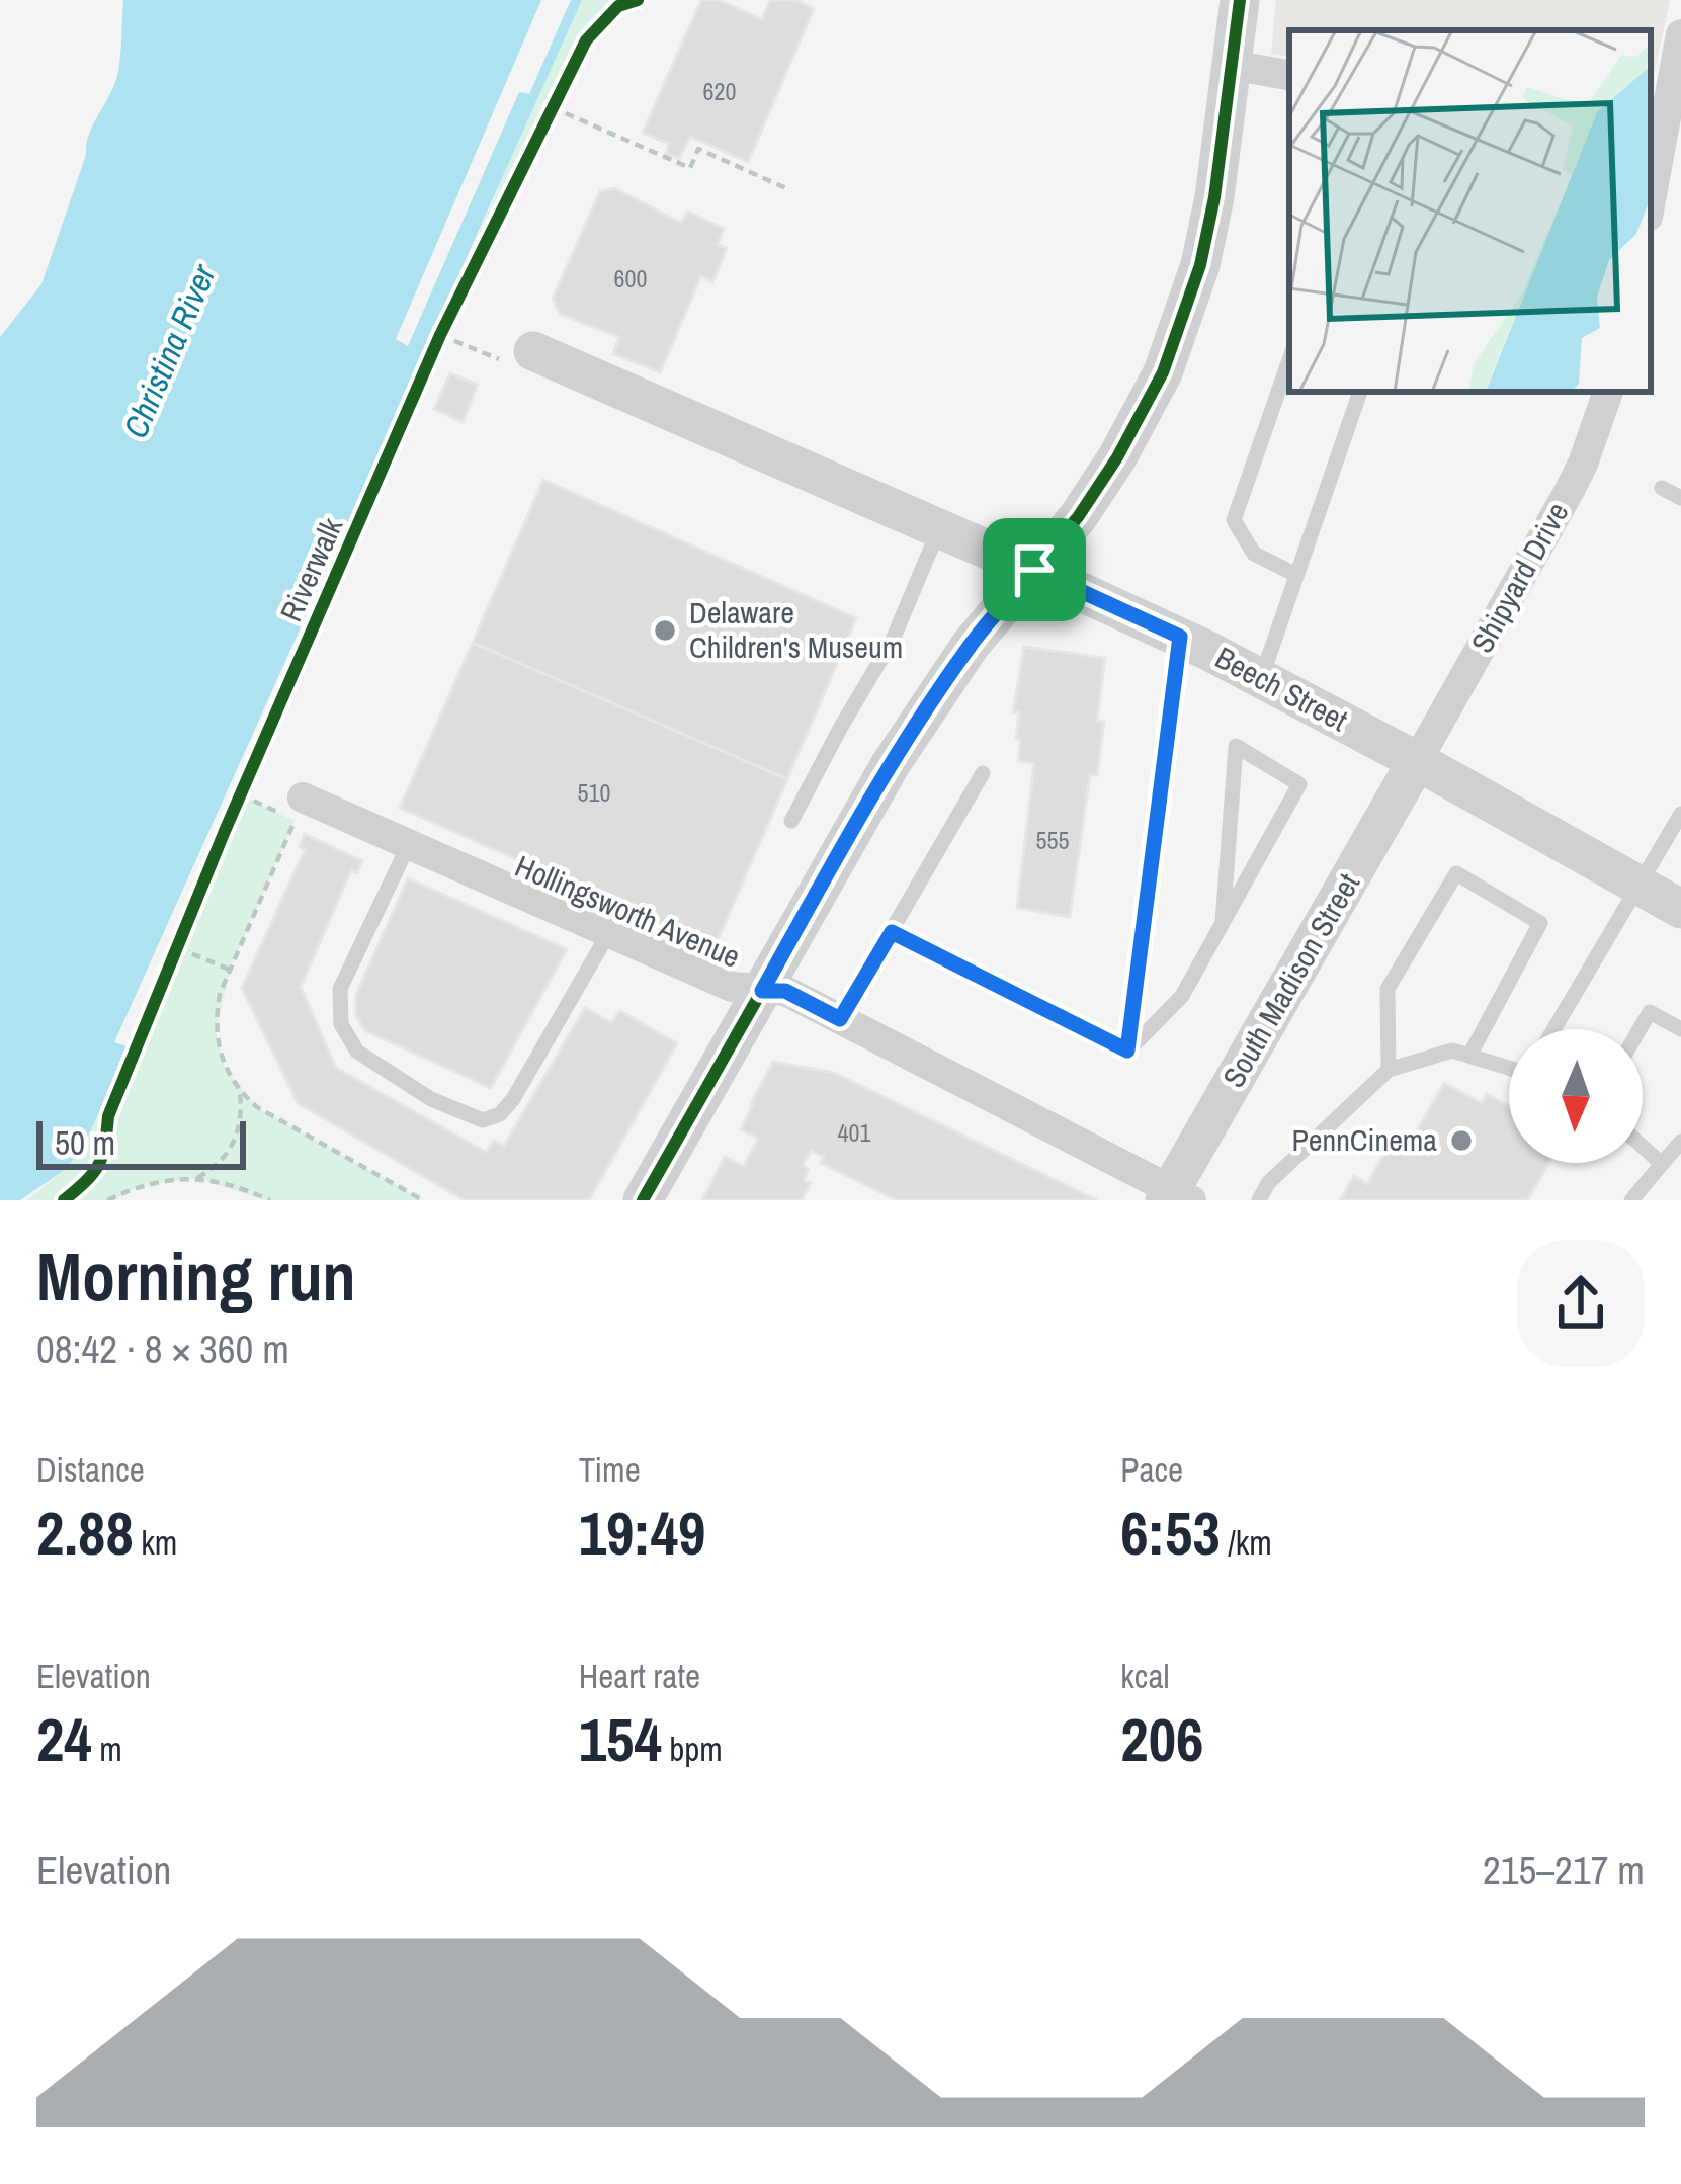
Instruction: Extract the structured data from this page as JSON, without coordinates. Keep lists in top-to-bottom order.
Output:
{
  "streets": {
    "street": [
      "Shipyard Drive",
      "Beech Street",
      "Hollingsworth Avenue",
      "South Madison Street"
    ],
    "cycle path": ["Riverwalk"]
  },
  "crossings": [
    ["Shipyard Drive", "Beech Street"],
    ["Shipyard Drive", "South Madison Street"],
    ["Beech Street", "South Madison Street"],
    ["Hollingsworth Avenue", "South Madison Street"]
  ],
  "water": ["Christina River"],
  "places": ["Delaware Children's Museum", "PennCinema"],
  "house_numbers": [
    "620",
    "600",
    "510",
    "555",
    "401"
  ],
  "scale_bar": "50 m",
  "north": "bottom",
  "page": {
    "scale": "50 m",
    "heading": ["Morning run", "08:42 · 8 × 360 m"],
    "stats": [
      ["Distance", "2.88 km"],
      ["Time", "19:49"],
      ["Pace", "6:53 /km"],
      ["Elevation", "24 m"],
      ["Heart rate", "154 bpm"],
      ["kcal", "206"]
    ],
    "chart": ["Elevation", "215–217 m"]
  }
}
